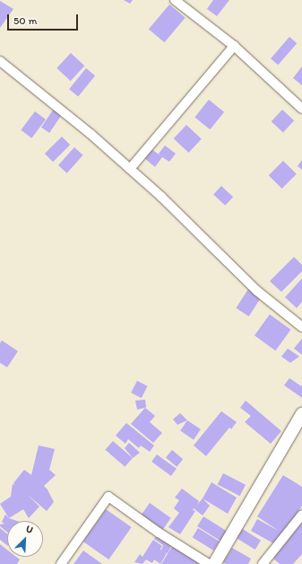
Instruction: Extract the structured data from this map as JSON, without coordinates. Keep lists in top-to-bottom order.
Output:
{
  "scale_bar": "50 m",
  "north": "top right"
}
